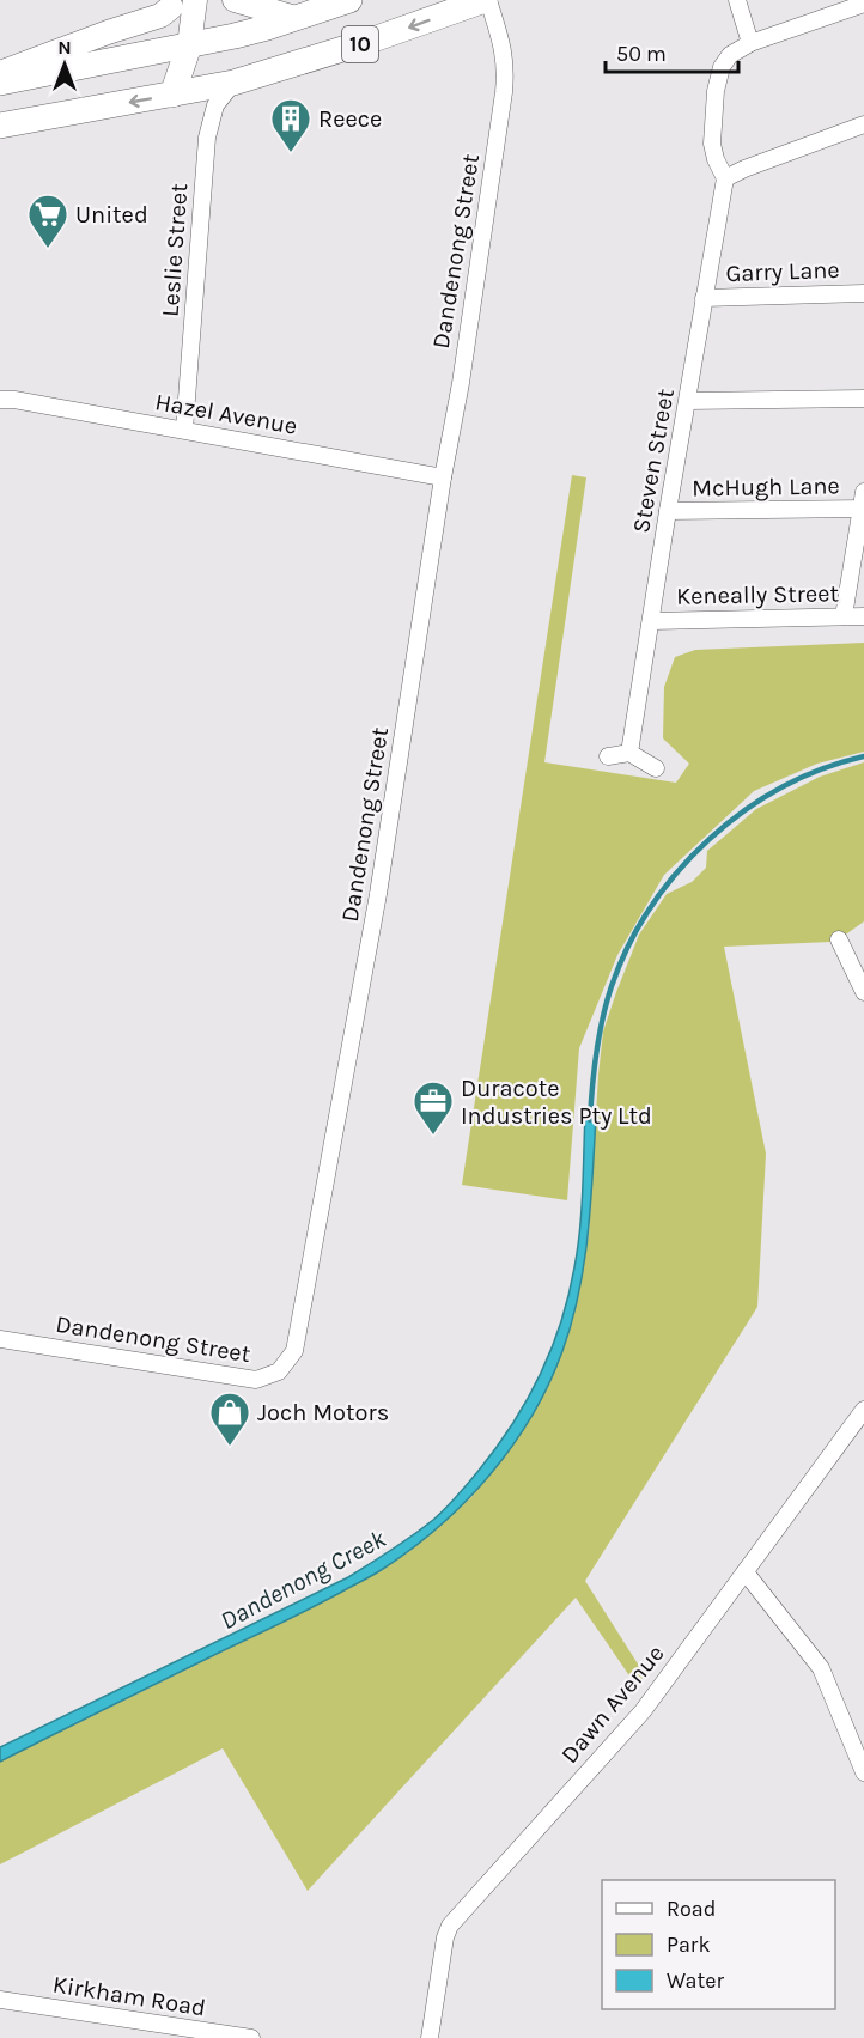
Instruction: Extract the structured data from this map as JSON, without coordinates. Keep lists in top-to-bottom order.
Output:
{
  "streets": {
    "main road": ["10"],
    "street": [
      "Leslie Street",
      "Dandenong Street",
      "Garry Lane",
      "Hazel Avenue",
      "Steven Street",
      "McHugh Lane",
      "Keneally Street",
      "Dawn Avenue",
      "Kirkham Road"
    ]
  },
  "crossings": [
    ["10", "Leslie Street"],
    ["10", "Dandenong Street"],
    ["Leslie Street", "Hazel Avenue"],
    ["Dandenong Street", "Hazel Avenue"],
    ["Garry Lane", "Steven Street"],
    ["Steven Street", "McHugh Lane"],
    ["Steven Street", "Keneally Street"]
  ],
  "water": ["Dandenong Creek"],
  "places": {
    "building": ["Reece"],
    "supermarket": ["United"],
    "office": ["Duracote Industries Pty Ltd"],
    "shop": ["Joch Motors"]
  },
  "legend": ["Road", "Park", "Water"],
  "scale_bar": "50 m",
  "north": "top"
}
